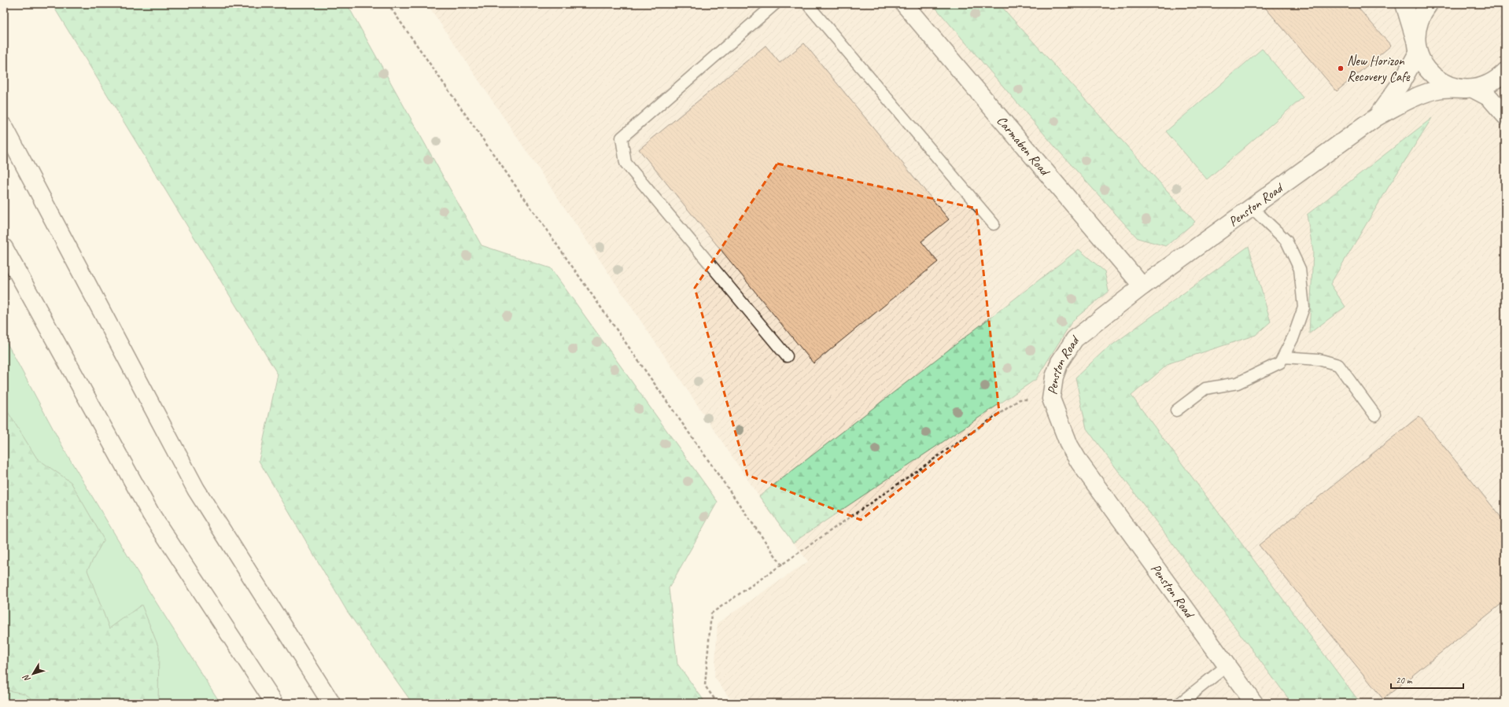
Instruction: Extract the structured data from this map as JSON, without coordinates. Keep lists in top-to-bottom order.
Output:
{
  "streets": {
    "main road": ["Carmaben Road", "Penston Road"]
  },
  "crossings": [
    ["Carmaben Road", "Penston Road"]
  ],
  "places": ["New Horizon Recovery Cafe"],
  "scale_bar": "20 m",
  "north": "bottom left"
}
